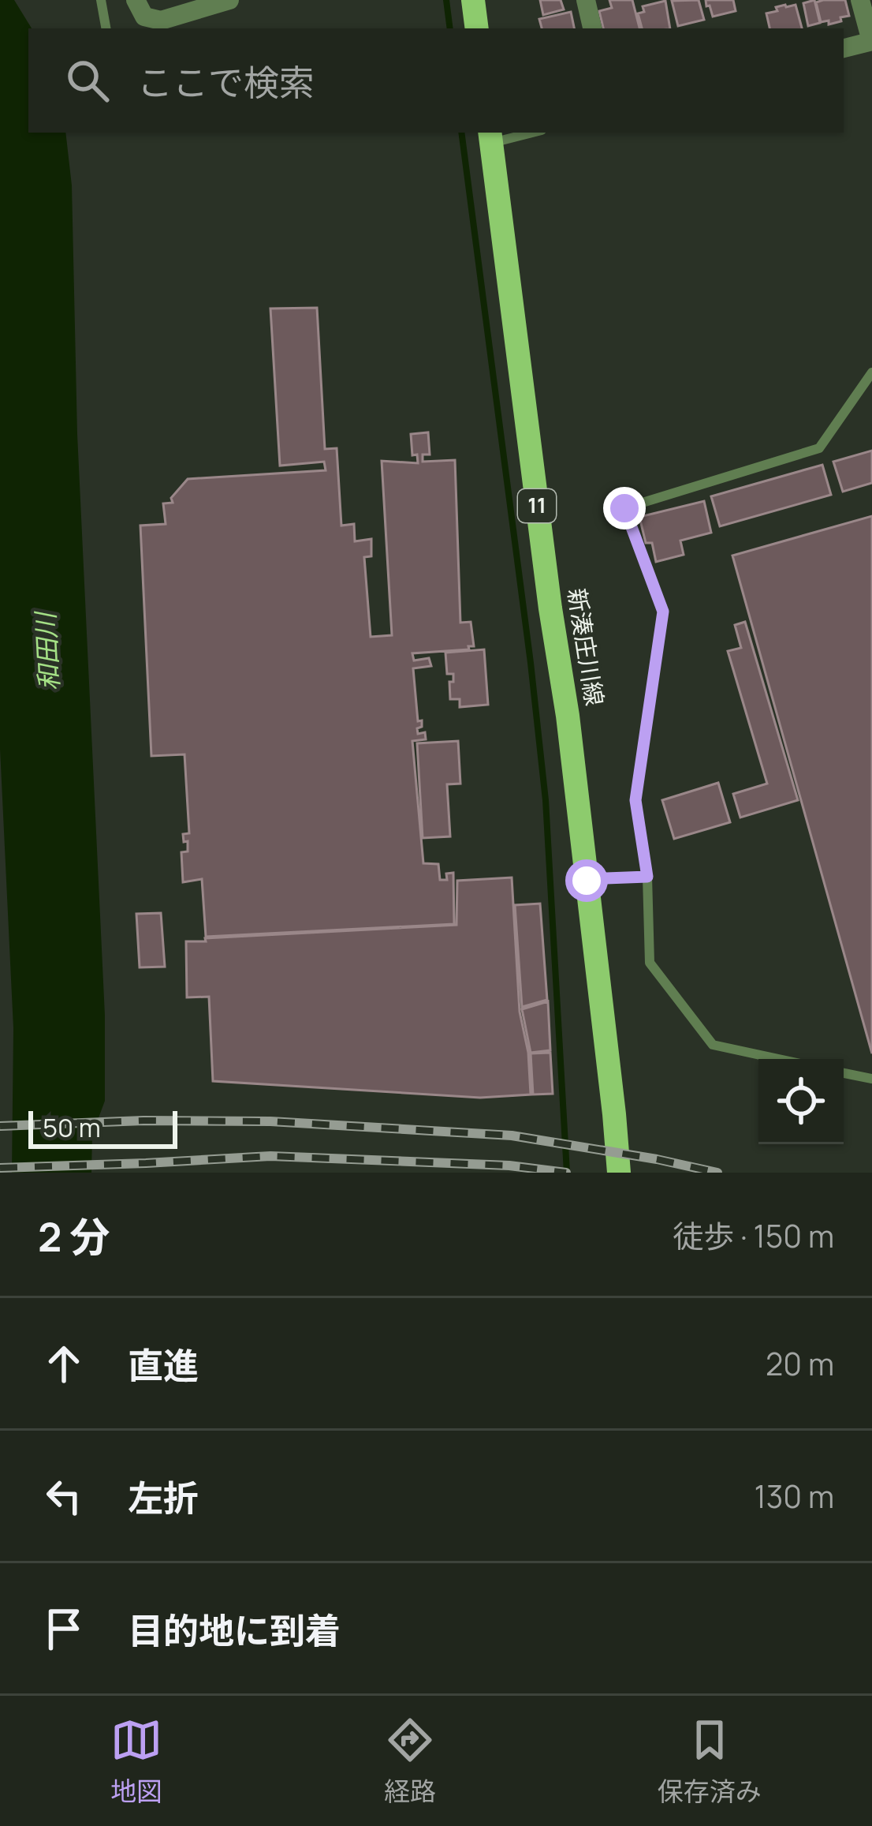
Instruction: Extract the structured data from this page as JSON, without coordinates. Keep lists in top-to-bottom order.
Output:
{
  "streets": {
    "main road": ["11", "新湊庄川線"]
  },
  "water": ["和田川"],
  "scale_bar": "50 m",
  "page": {
    "search": "ここで検索",
    "scale": "50 m",
    "heading": ["2 分", "徒歩 · 150 m"],
    "list": [
      ["直進", "20 m"],
      ["左折", "130 m"],
      "目的地に到着"
    ],
    "nav": ["地図", "経路", "保存済み"]
  }
}
